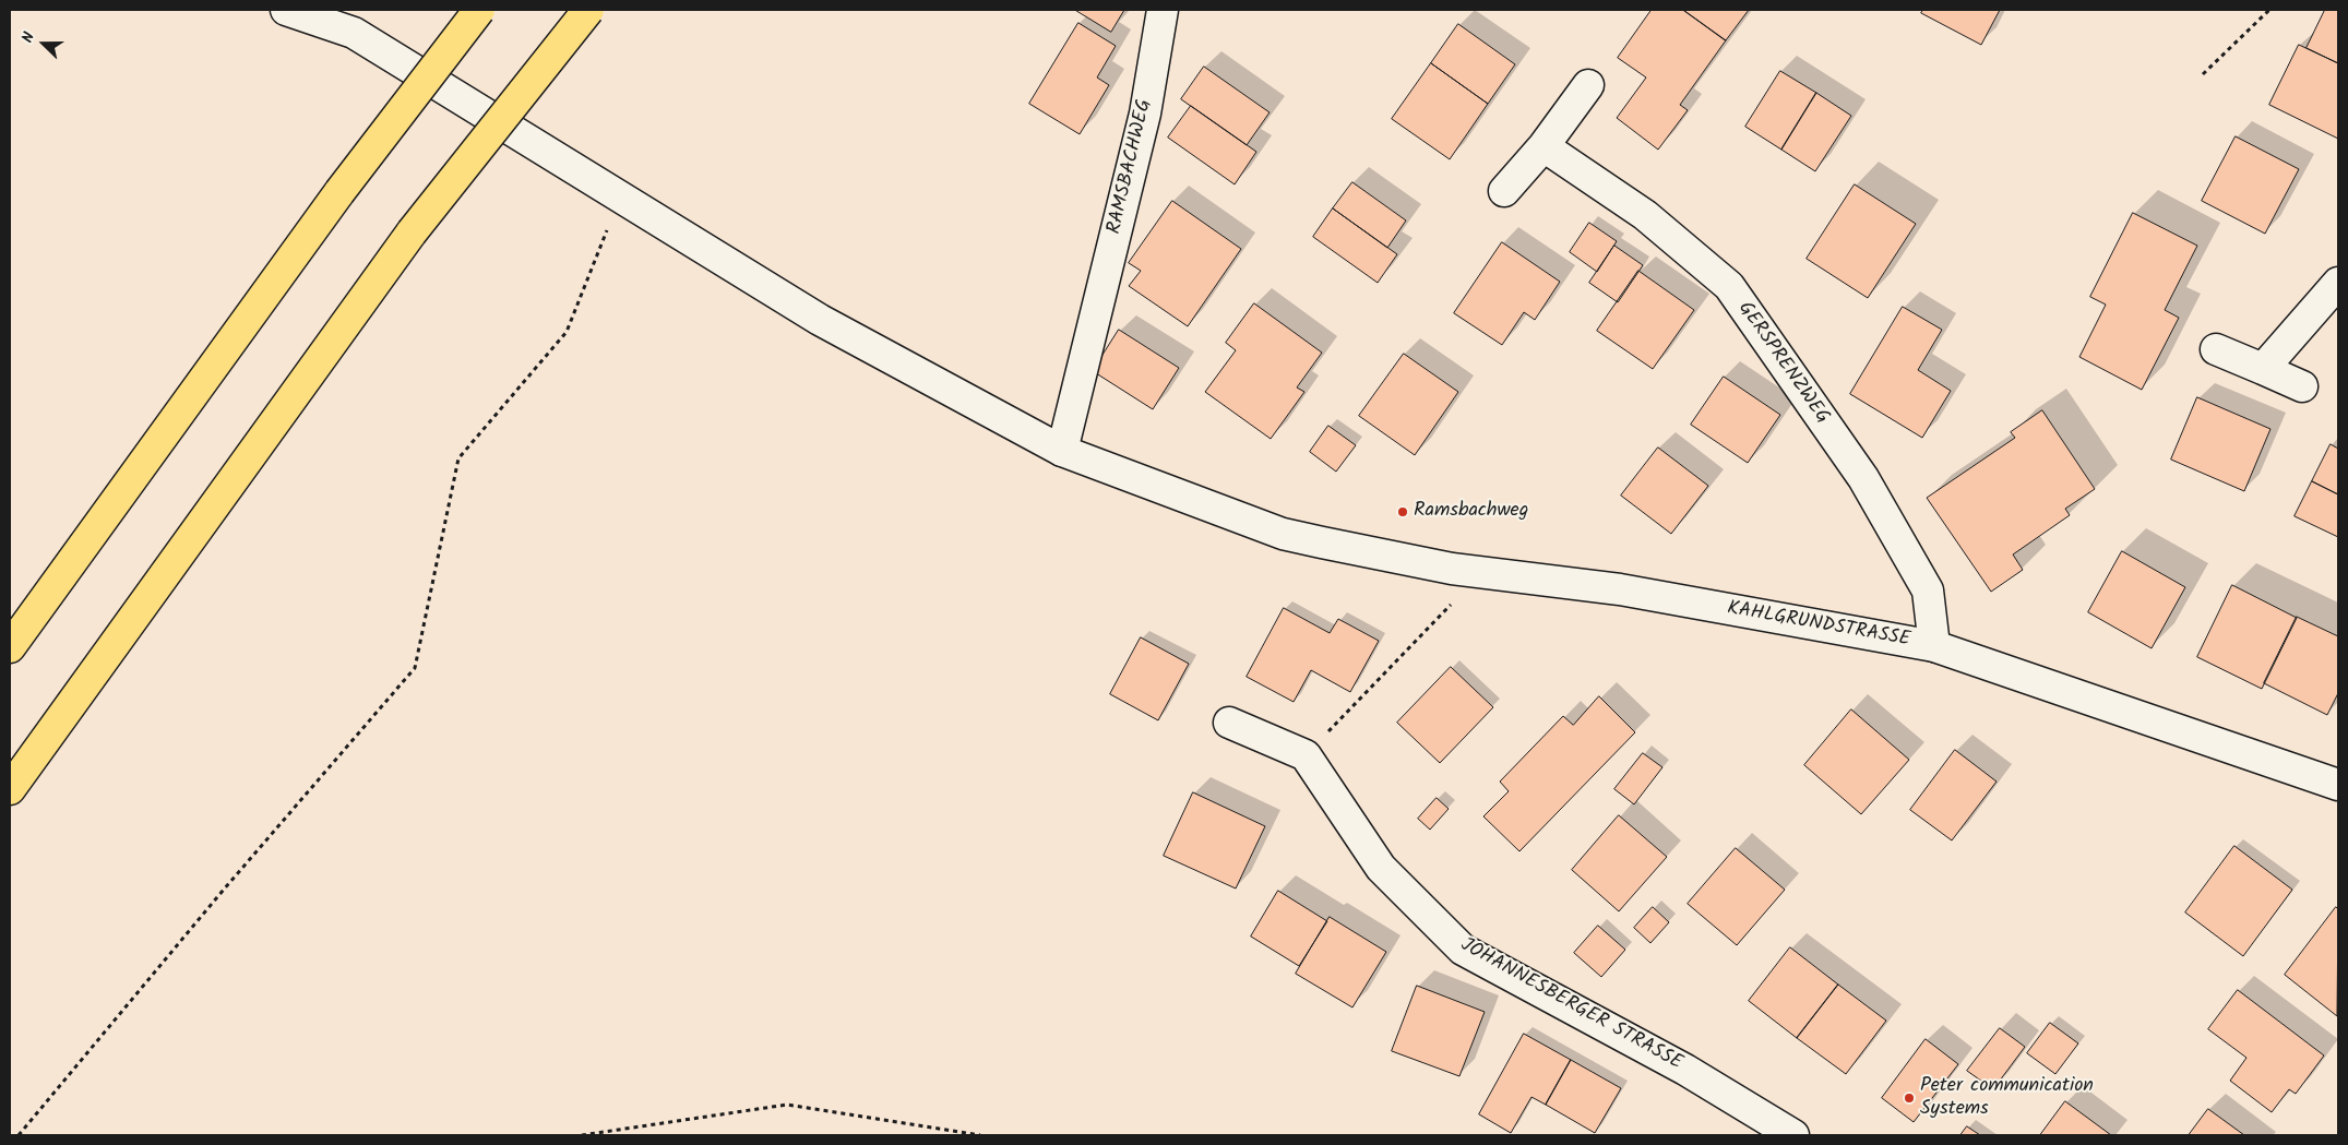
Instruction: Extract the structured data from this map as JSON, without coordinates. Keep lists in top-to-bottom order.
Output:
{
  "streets": {
    "main road": [
      "RAMSBACHWEG",
      "GERSPRENZWEG",
      "KAHLGRUNDSTRASSE",
      "JOHANNESBERGER STRASSE"
    ]
  },
  "crossings": [
    ["RAMSBACHWEG", "KAHLGRUNDSTRASSE"],
    ["GERSPRENZWEG", "KAHLGRUNDSTRASSE"]
  ],
  "places": ["Ramsbachweg", "Peter communication Systems"],
  "north": "left"
}
